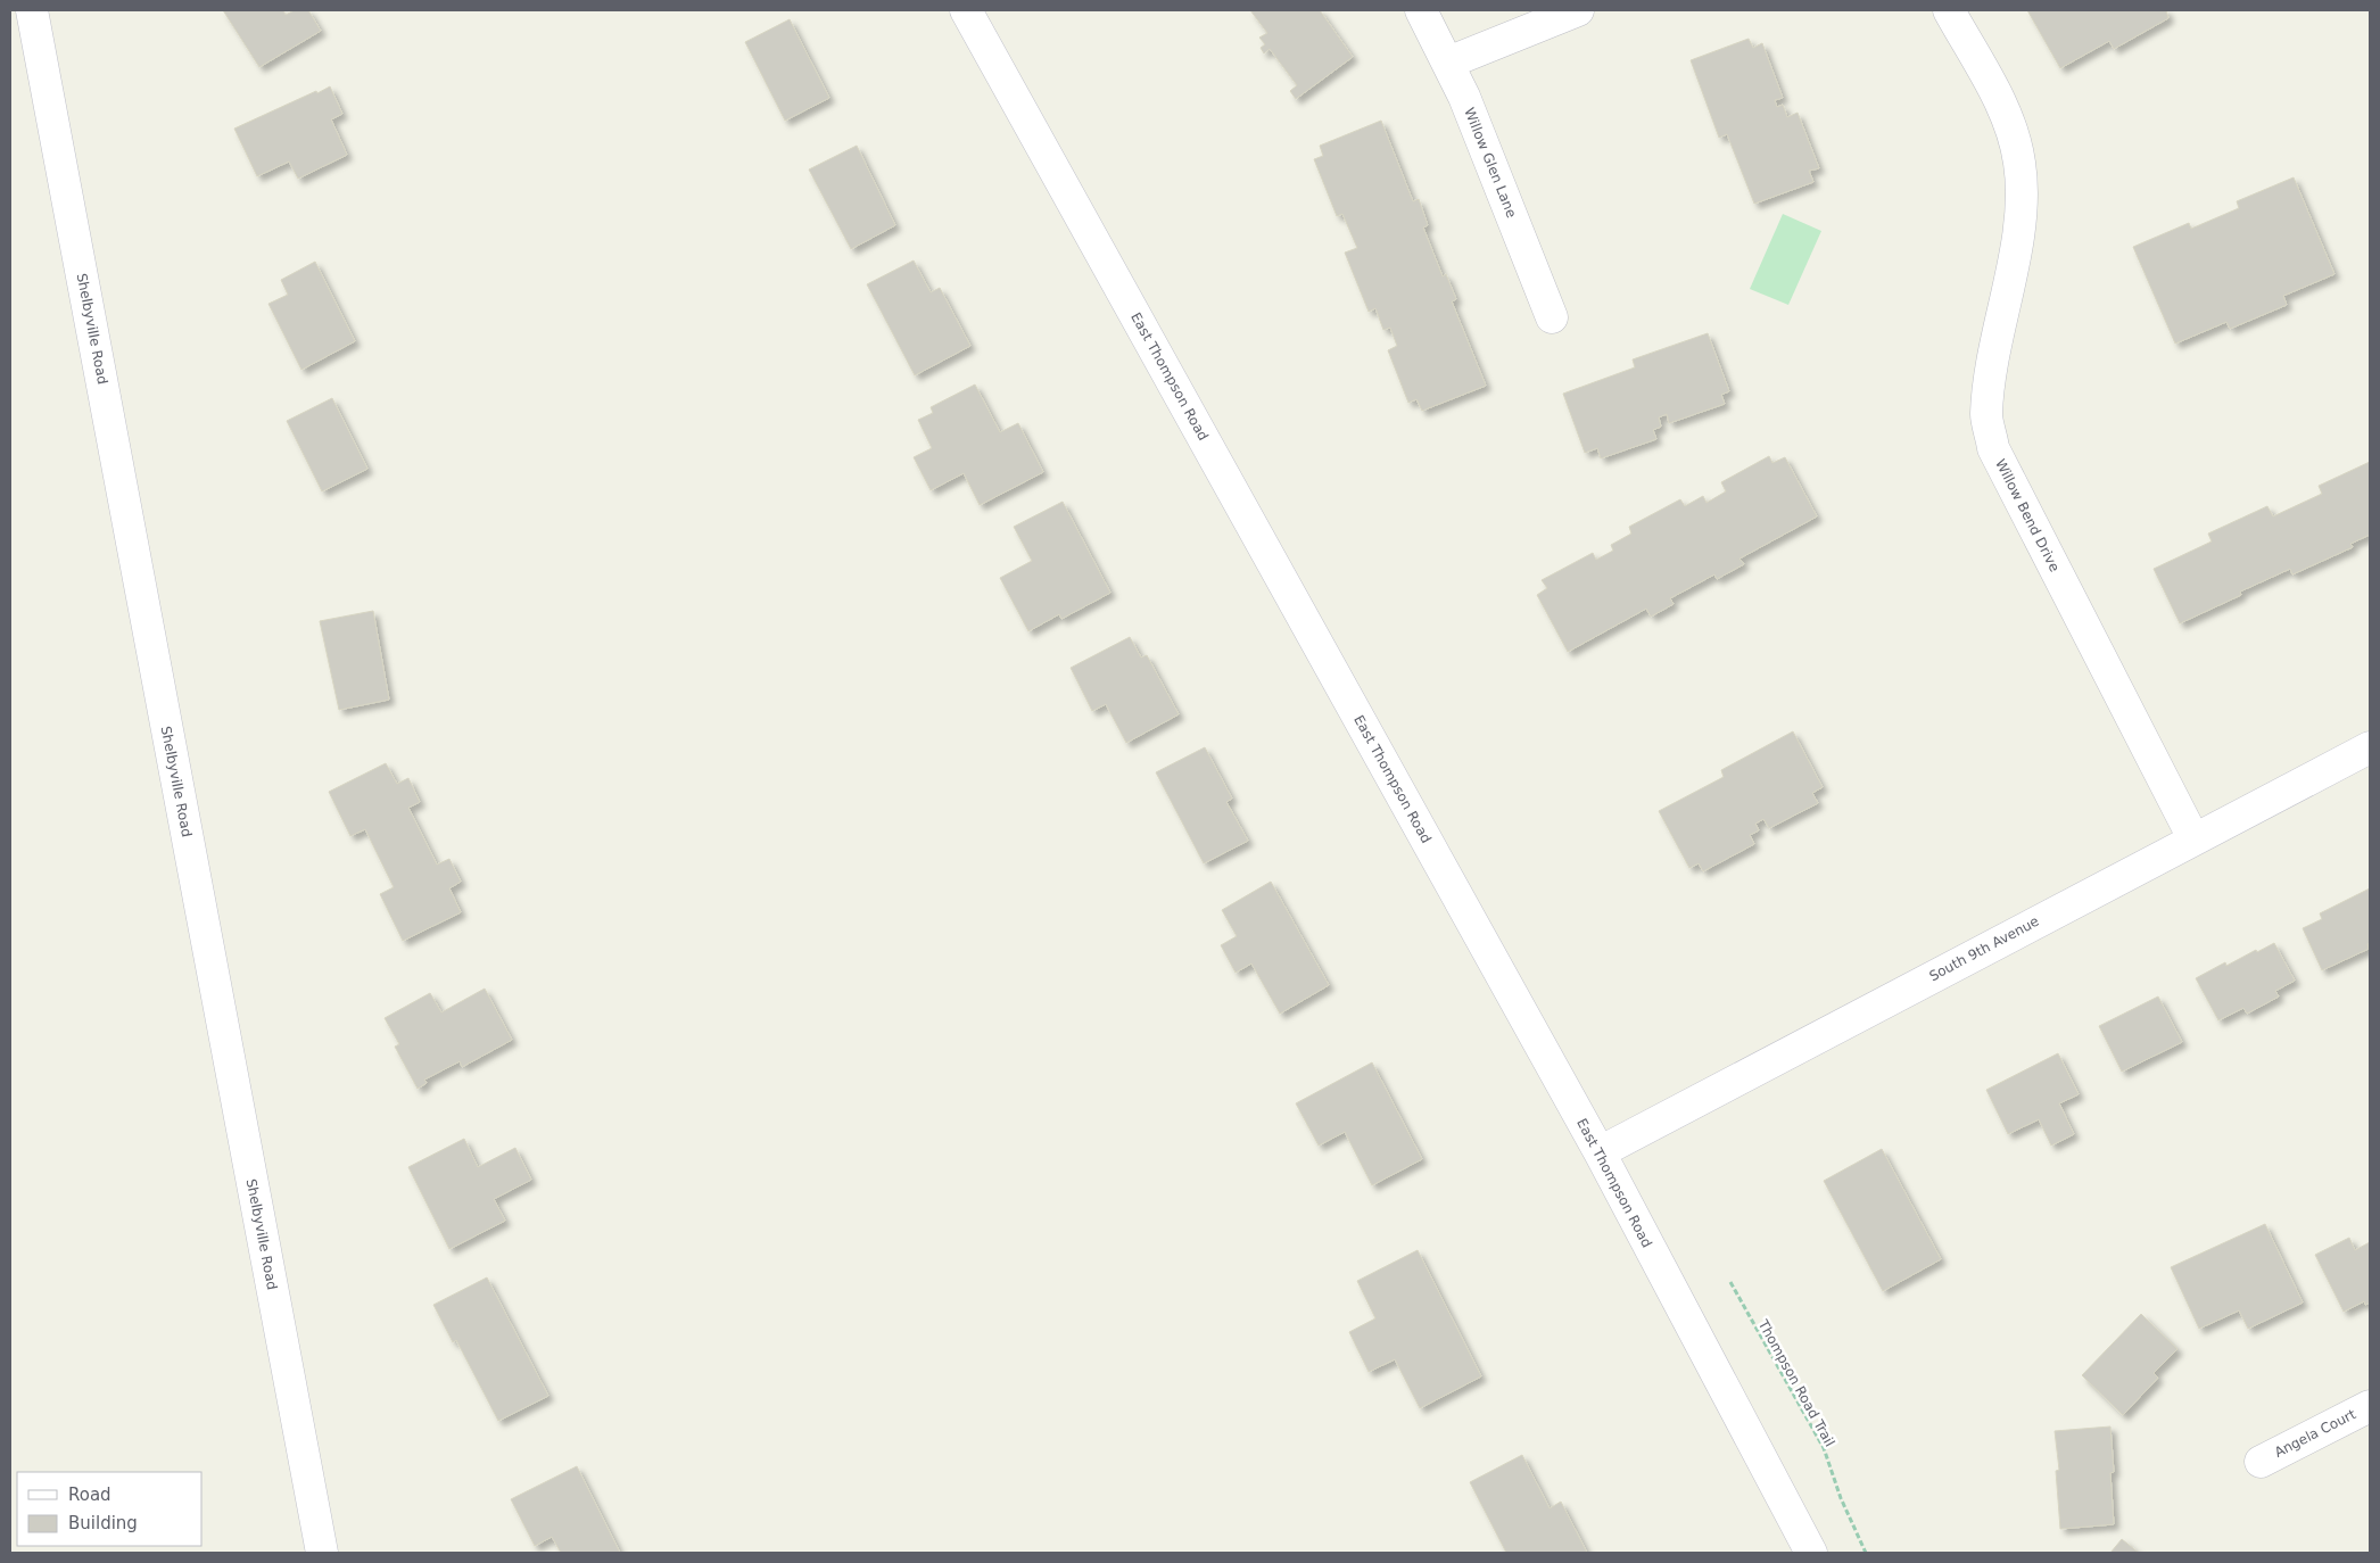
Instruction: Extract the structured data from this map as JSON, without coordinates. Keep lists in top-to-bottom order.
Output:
{
  "streets": {
    "main road": [
      "Willow Glen Lane",
      "Shelbyville Road",
      "East Thompson Road",
      "Willow Bend Drive",
      "South 9th Avenue",
      "Angela Court"
    ],
    "path": ["Thompson Road Trail"]
  },
  "crossings": [
    ["East Thompson Road", "South 9th Avenue"],
    ["Willow Bend Drive", "South 9th Avenue"]
  ],
  "legend": ["Road", "Building"]
}
